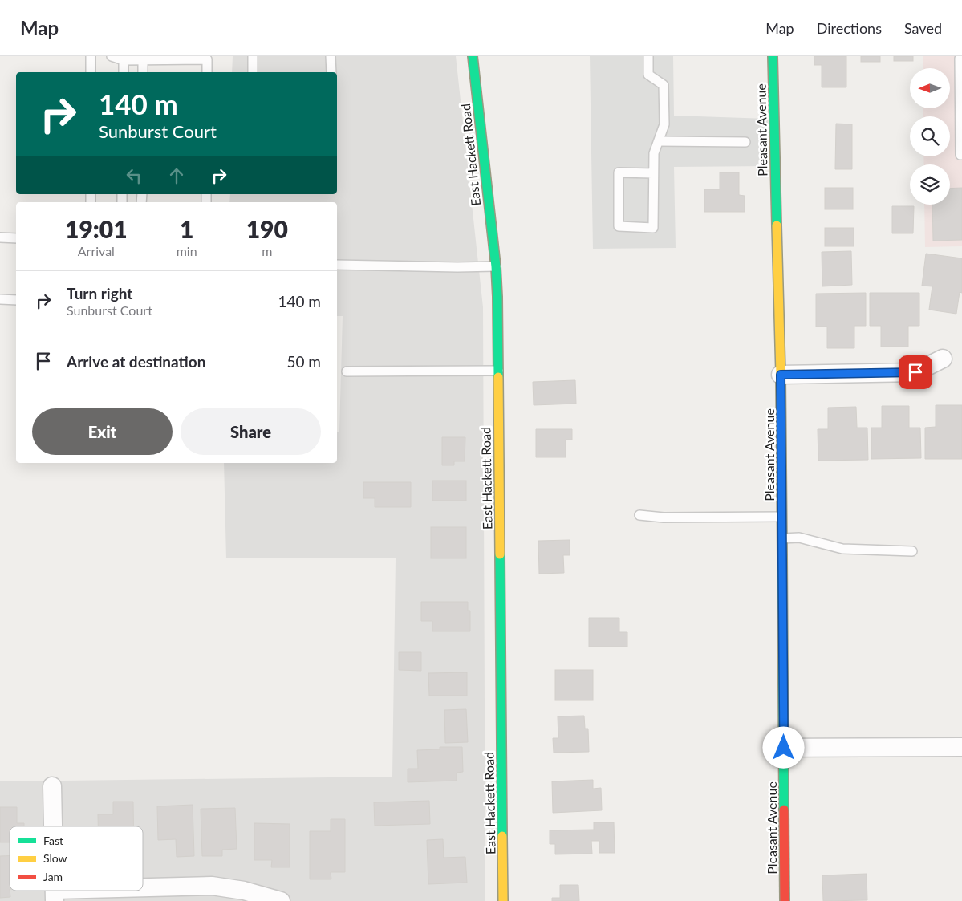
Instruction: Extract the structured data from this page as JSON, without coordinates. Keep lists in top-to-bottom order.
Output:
{
  "streets": {
    "street": ["Pleasant Avenue", "East Hackett Road"]
  },
  "legend": ["Fast", "Slow", "Jam"],
  "north": "left",
  "page": {
    "header": "Map",
    "nav": ["Map", "Directions", "Saved"],
    "turn": ["140 m", "Sunburst Court"],
    "eta": [
      "19:01",
      "Arrival",
      "1",
      "min",
      "190",
      "m"
    ],
    "list": [
      {
        "name": "Turn right",
        "note": "Sunburst Court",
        "value": "140 m"
      },
      {
        "name": "Arrive at destination",
        "value": "50 m"
      }
    ],
    "buttons": ["Exit", "Share"]
  }
}
